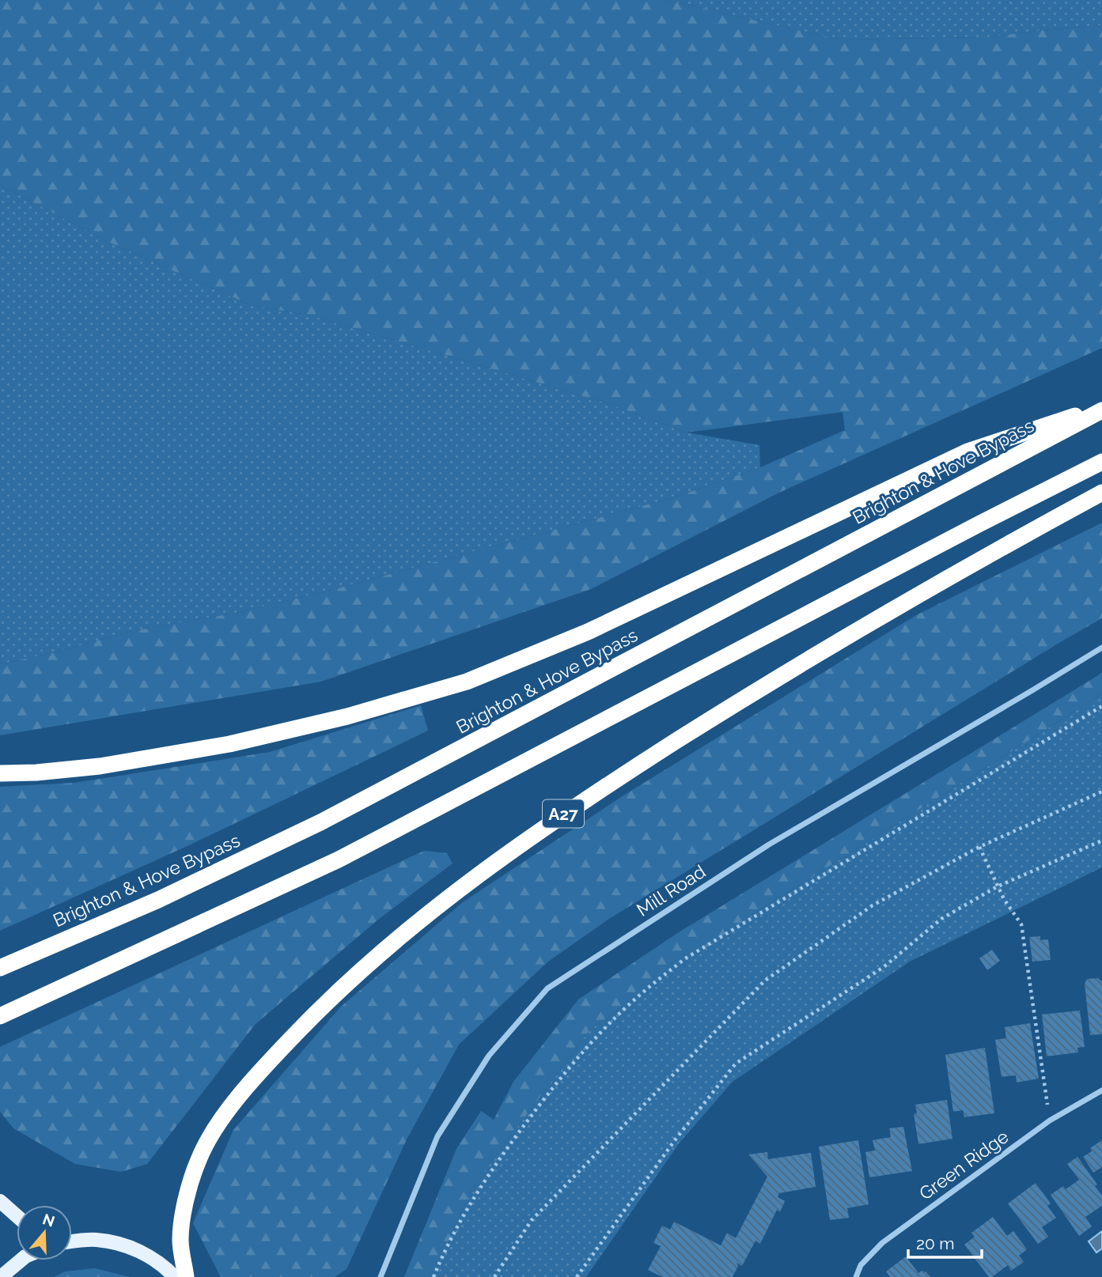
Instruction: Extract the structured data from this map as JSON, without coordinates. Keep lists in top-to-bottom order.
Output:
{
  "streets": {
    "highway": ["Brighton & Hove Bypass", "A27"],
    "street": ["Mill Road", "Green Ridge"]
  },
  "scale_bar": "20 m",
  "north": "top"
}
